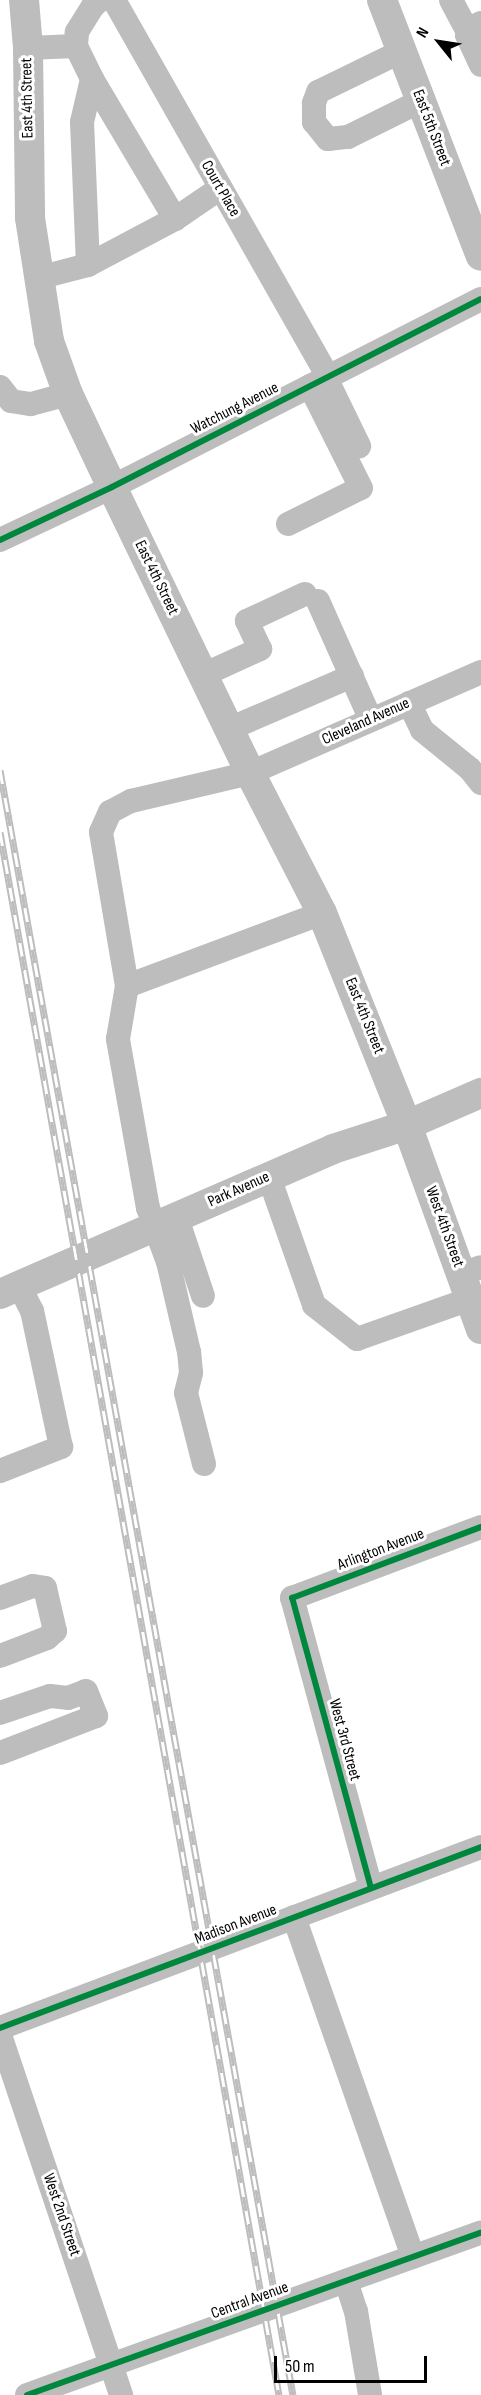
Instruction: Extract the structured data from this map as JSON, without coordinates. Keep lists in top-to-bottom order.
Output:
{
  "streets": {
    "main road": [
      "East 4th Street",
      "East 5th Street",
      "Park Avenue",
      "West 4th Street"
    ],
    "street": [
      "Court Place",
      "Watchung Avenue",
      "Cleveland Avenue",
      "Arlington Avenue",
      "West 3rd Street",
      "Madison Avenue",
      "West 2nd Street",
      "Central Avenue"
    ]
  },
  "crossings": [
    ["East 4th Street", "Watchung Avenue"],
    ["East 4th Street", "Cleveland Avenue"],
    ["East 4th Street", "Park Avenue"],
    ["East 4th Street", "West 4th Street"],
    ["Court Place", "Watchung Avenue"],
    ["Cleveland Avenue", "Park Avenue"],
    ["Park Avenue", "West 4th Street"],
    ["Arlington Avenue", "West 3rd Street"],
    ["West 3rd Street", "Madison Avenue"],
    ["West 2nd Street", "Central Avenue"]
  ],
  "scale_bar": "50 m",
  "north": "top left"
}
